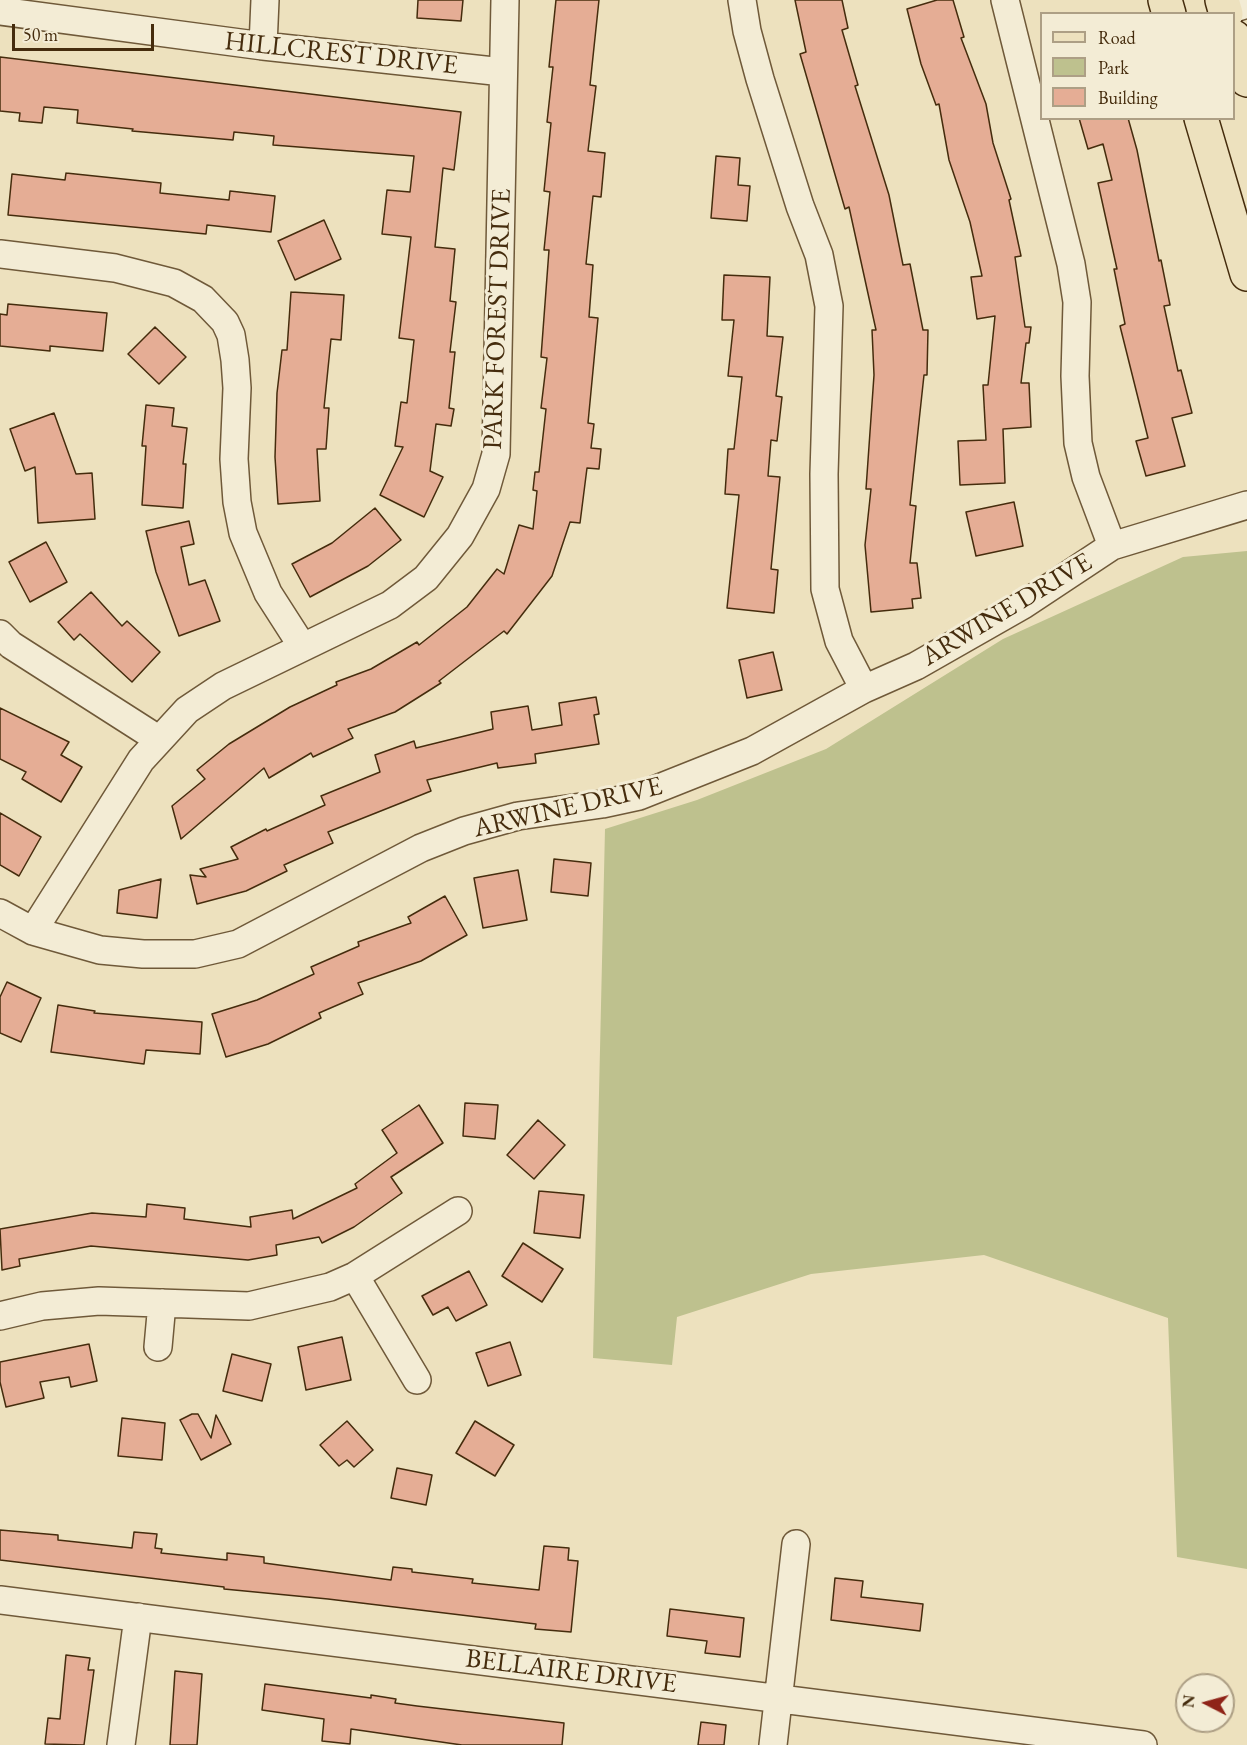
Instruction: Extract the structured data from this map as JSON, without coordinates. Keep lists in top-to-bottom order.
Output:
{
  "streets": {
    "street": [
      "HILLCREST DRIVE",
      "PARK FOREST DRIVE",
      "ARWINE DRIVE",
      "BELLAIRE DRIVE"
    ]
  },
  "crossings": [
    ["HILLCREST DRIVE", "PARK FOREST DRIVE"],
    ["PARK FOREST DRIVE", "ARWINE DRIVE"]
  ],
  "legend": ["Road", "Park", "Building"],
  "scale_bar": "50 m",
  "north": "left"
}
